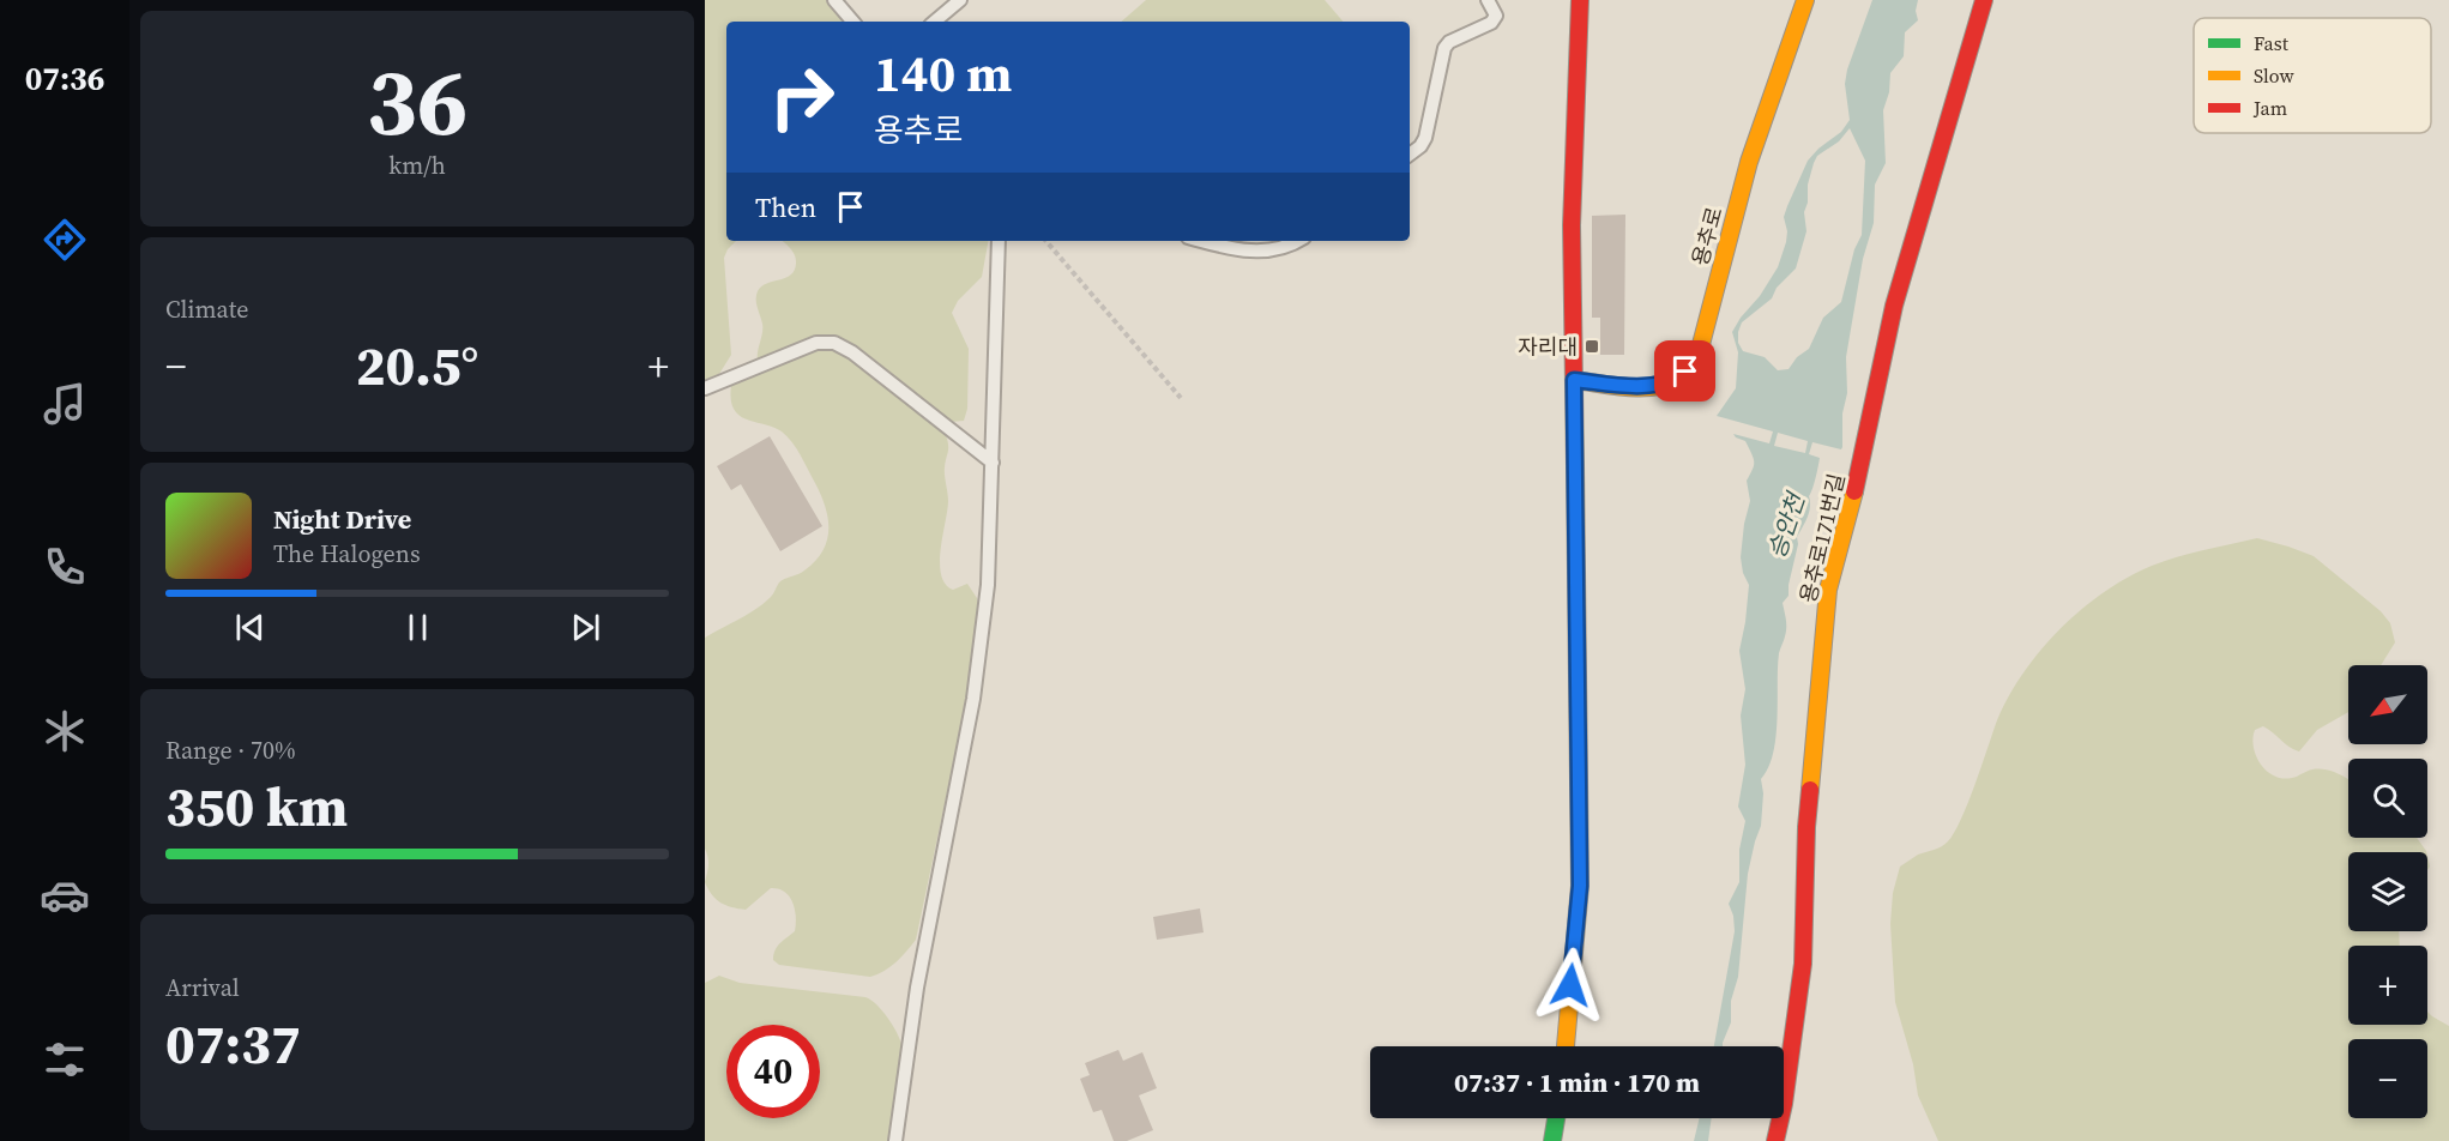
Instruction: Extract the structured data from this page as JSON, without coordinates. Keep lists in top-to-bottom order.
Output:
{
  "streets": {
    "street": ["용추로", "용추로171번길"]
  },
  "water": ["승안천"],
  "places": {
    "transit": ["자리대"]
  },
  "legend": ["Fast", "Slow", "Jam"],
  "north": "bottom left",
  "page": {
    "tabs": "07:36",
    "tile": [
      ["36", "km/h"],
      "Climate",
      ["Range · 70%", "350 km"],
      ["Arrival", "07:37"]
    ],
    "turn": ["140 m", "용추로"],
    "then": "Then",
    "heat": ["−", "20.5°", "+"],
    "song": ["Night Drive", "The Halogens"],
    "map_buttons": ["+", "−"],
    "limit": "40",
    "trip": "07:37 · 1 min · 170 m"
  }
}
